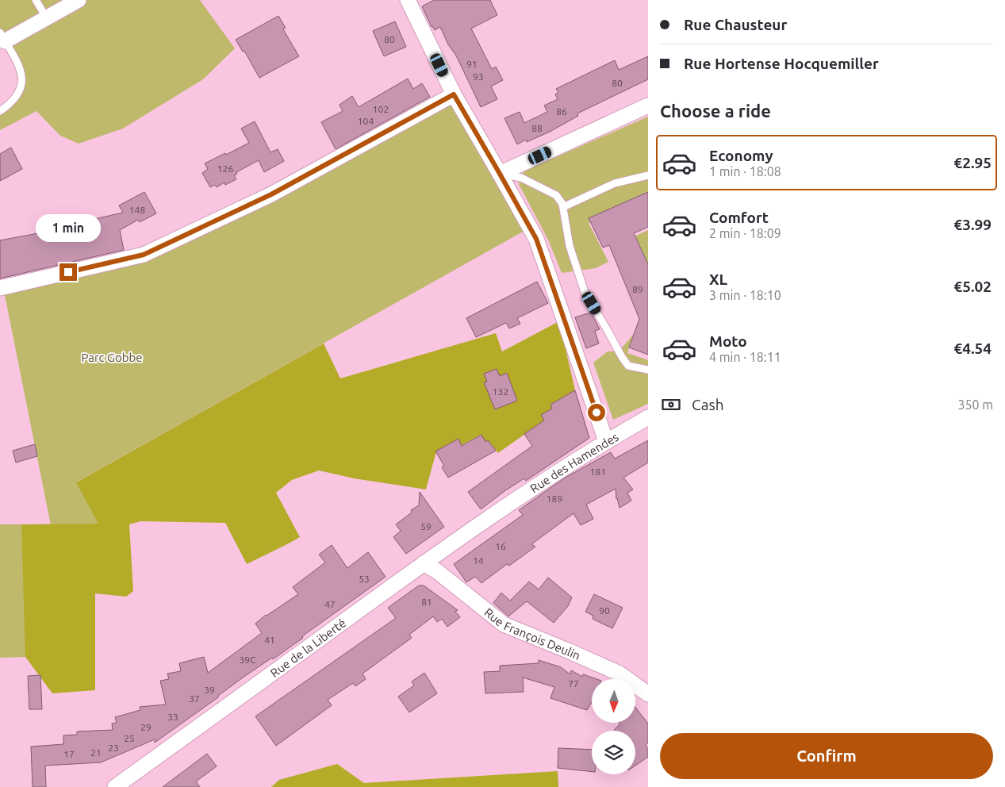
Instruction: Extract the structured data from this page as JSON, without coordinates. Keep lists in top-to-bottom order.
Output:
{
  "streets": {
    "street": ["Rue des Hamendes", "Rue François Deulin", "Rue de la Liberté"]
  },
  "crossings": [
    ["Rue des Hamendes", "Rue de la Liberté"],
    ["Rue François Deulin", "Rue de la Liberté"]
  ],
  "parks": ["Parc Gobbe"],
  "house_numbers": [
    "80",
    "91",
    "93",
    "80",
    "102",
    "86",
    "104",
    "88",
    "126",
    "148",
    "89",
    "132",
    "181",
    "189",
    "59",
    "16",
    "14",
    "53",
    "81",
    "47",
    "90",
    "41",
    "39C",
    "77",
    "39",
    "37",
    "33",
    "29",
    "25",
    "23",
    "21",
    "17"
  ],
  "north": "bottom",
  "page": {
    "banner": ["Rue Chausteur", "Rue Hortense Hocquemiller"],
    "heading": "Choose a ride",
    "list": [
      {
        "name": "Economy",
        "note": "1 min · 18:08",
        "value": "€2.95"
      },
      {
        "name": "Comfort",
        "note": "2 min · 18:09",
        "value": "€3.99"
      },
      {
        "name": "XL",
        "note": "3 min · 18:10",
        "value": "€5.02"
      },
      {
        "name": "Moto",
        "note": "4 min · 18:11",
        "value": "€4.54"
      }
    ],
    "bubble": "1 min",
    "pay": ["Cash", "350 m"],
    "buttons": "Confirm"
  }
}
